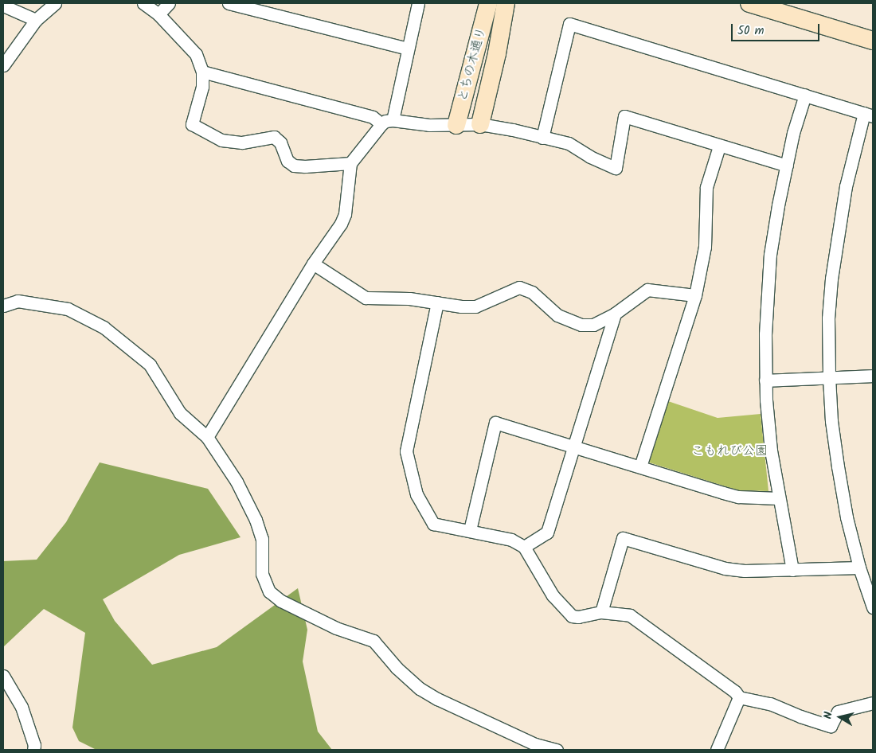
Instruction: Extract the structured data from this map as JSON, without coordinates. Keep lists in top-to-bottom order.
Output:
{
  "streets": {
    "street": ["とちの木通り"]
  },
  "parks": ["こもれび公園"],
  "scale_bar": "50 m",
  "north": "left"
}
